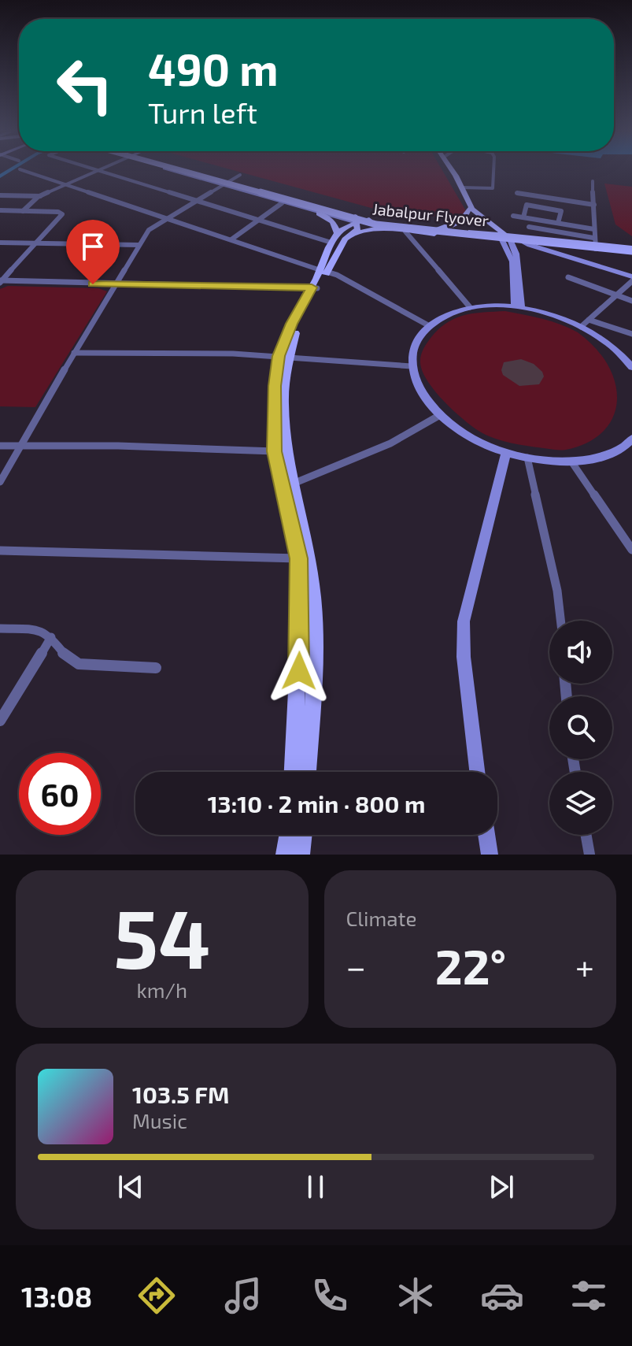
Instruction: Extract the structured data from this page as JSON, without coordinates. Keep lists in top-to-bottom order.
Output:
{
  "streets": {
    "main road": ["Jabalpur Flyover"]
  },
  "page": {
    "turn": ["490 m", "Turn left"],
    "limit": "60",
    "trip": "13:10 · 2 min · 800 m",
    "tile": [
      ["54", "km/h"],
      "Climate"
    ],
    "heat": ["−", "22°", "+"],
    "song": ["103.5 FM", "Music"],
    "tabs": "13:08"
  }
}
